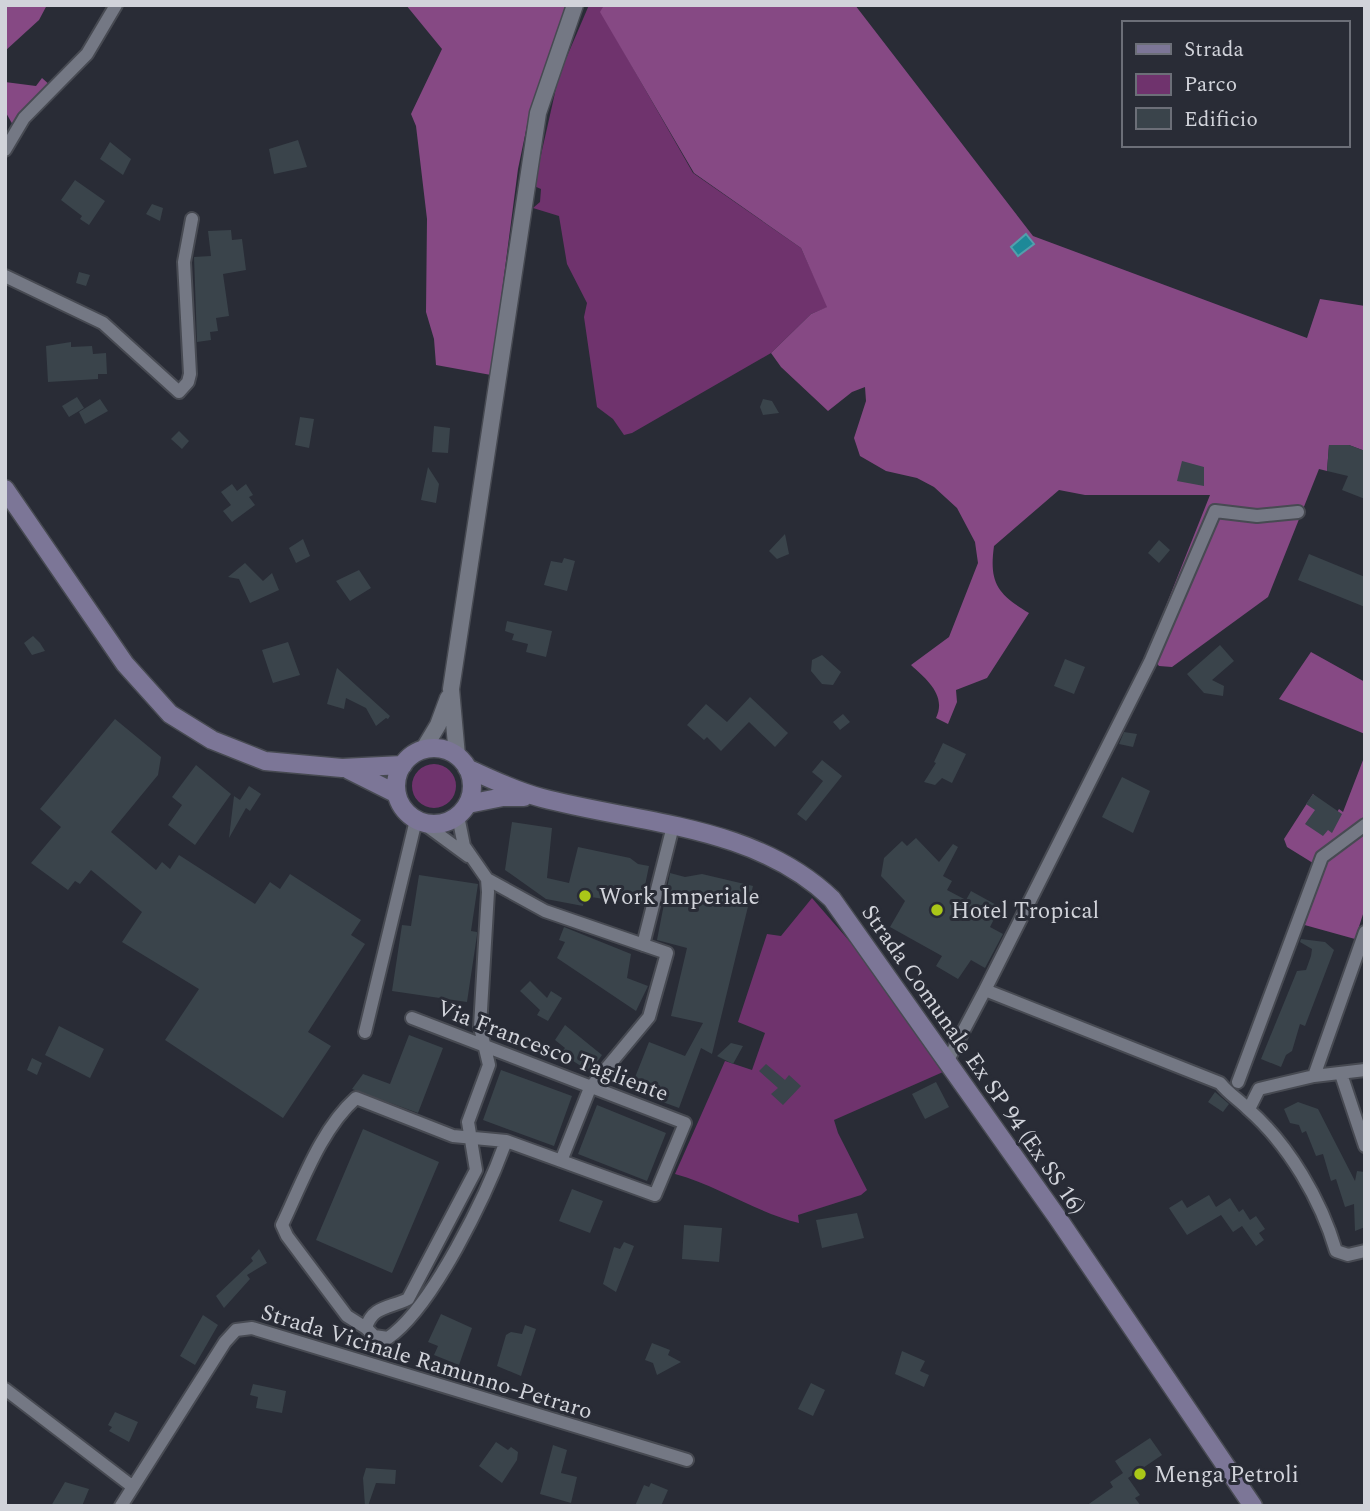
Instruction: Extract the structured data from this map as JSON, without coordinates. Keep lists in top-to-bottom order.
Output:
{
  "streets": {
    "main road": ["Strada Comunale Ex SP 94 (Ex SS 16)"],
    "street": ["Via Francesco Tagliente", "Strada Vicinale Ramunno-Petraro"]
  },
  "places": ["Work Imperiale", "Hotel Tropical", "Menga Petroli"],
  "legend": ["Strada", "Parco", "Edificio"]
}
